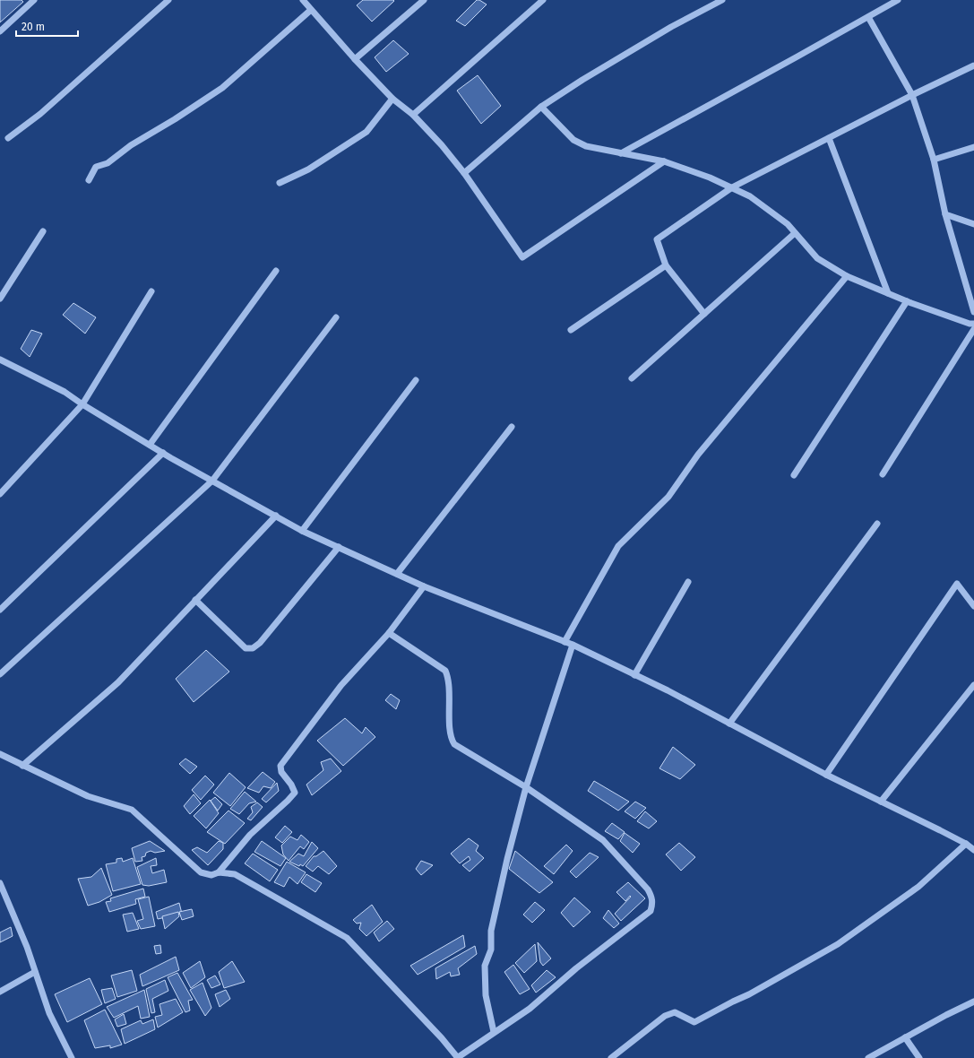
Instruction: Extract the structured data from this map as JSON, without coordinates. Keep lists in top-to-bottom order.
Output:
{
  "scale_bar": "20 m"
}
